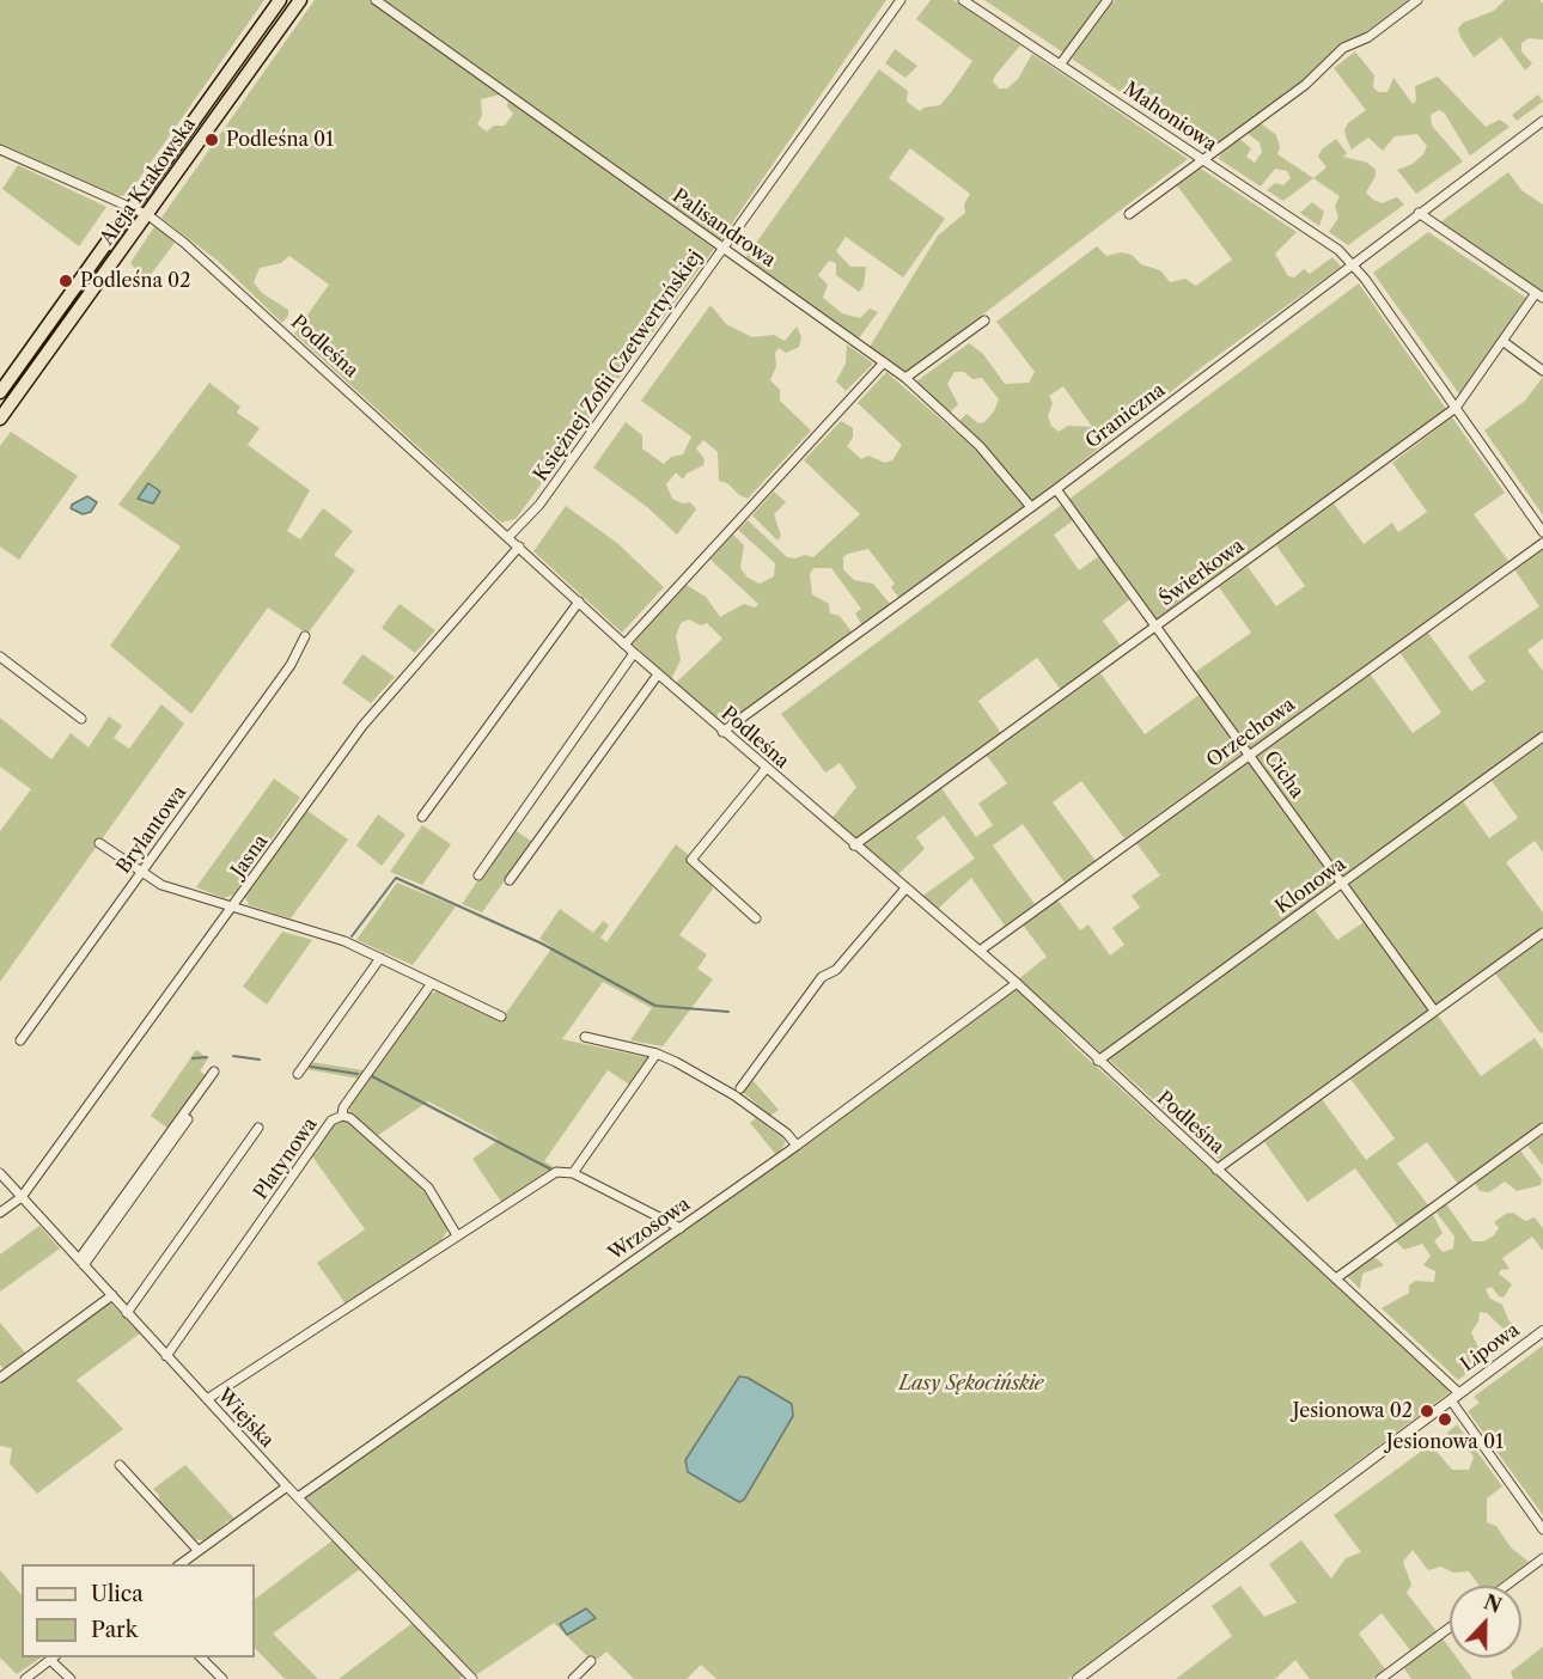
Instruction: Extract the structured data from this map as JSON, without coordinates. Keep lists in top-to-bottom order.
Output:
{
  "streets": {
    "main road": ["Aleja Krakowska"],
    "street": [
      "Mahoniowa",
      "Palisandrowa",
      "Podleśna",
      "Księżnej Zofii Czetwertyńskiej",
      "Graniczna",
      "Świerkowa",
      "Orzechowa",
      "Cicha",
      "Brylantowa",
      "Jasna",
      "Klonowa",
      "Platynowa",
      "Wrzosowa",
      "Lipowa",
      "Wiejska"
    ]
  },
  "crossings": [
    ["Mahoniowa", "Graniczna"],
    ["Mahoniowa", "Świerkowa"],
    ["Aleja Krakowska", "Podleśna"],
    ["Palisandrowa", "Księżnej Zofii Czetwertyńskiej"],
    ["Palisandrowa", "Graniczna"],
    ["Podleśna", "Księżnej Zofii Czetwertyńskiej"],
    ["Podleśna", "Graniczna"],
    ["Podleśna", "Świerkowa"],
    ["Podleśna", "Orzechowa"],
    ["Podleśna", "Jasna"],
    ["Podleśna", "Klonowa"],
    ["Podleśna", "Wrzosowa"],
    ["Podleśna", "Lipowa"],
    ["Graniczna", "Cicha"],
    ["Świerkowa", "Cicha"],
    ["Orzechowa", "Cicha"],
    ["Cicha", "Klonowa"],
    ["Jasna", "Wiejska"],
    ["Platynowa", "Wiejska"],
    ["Wrzosowa", "Wiejska"]
  ],
  "parks": ["Lasy Sękocińskie"],
  "places": [
    "Podleśna 01",
    "Podleśna 02",
    "Jesionowa 02",
    "Jesionowa 01"
  ],
  "legend": ["Ulica", "Park"],
  "north": "top"
}
